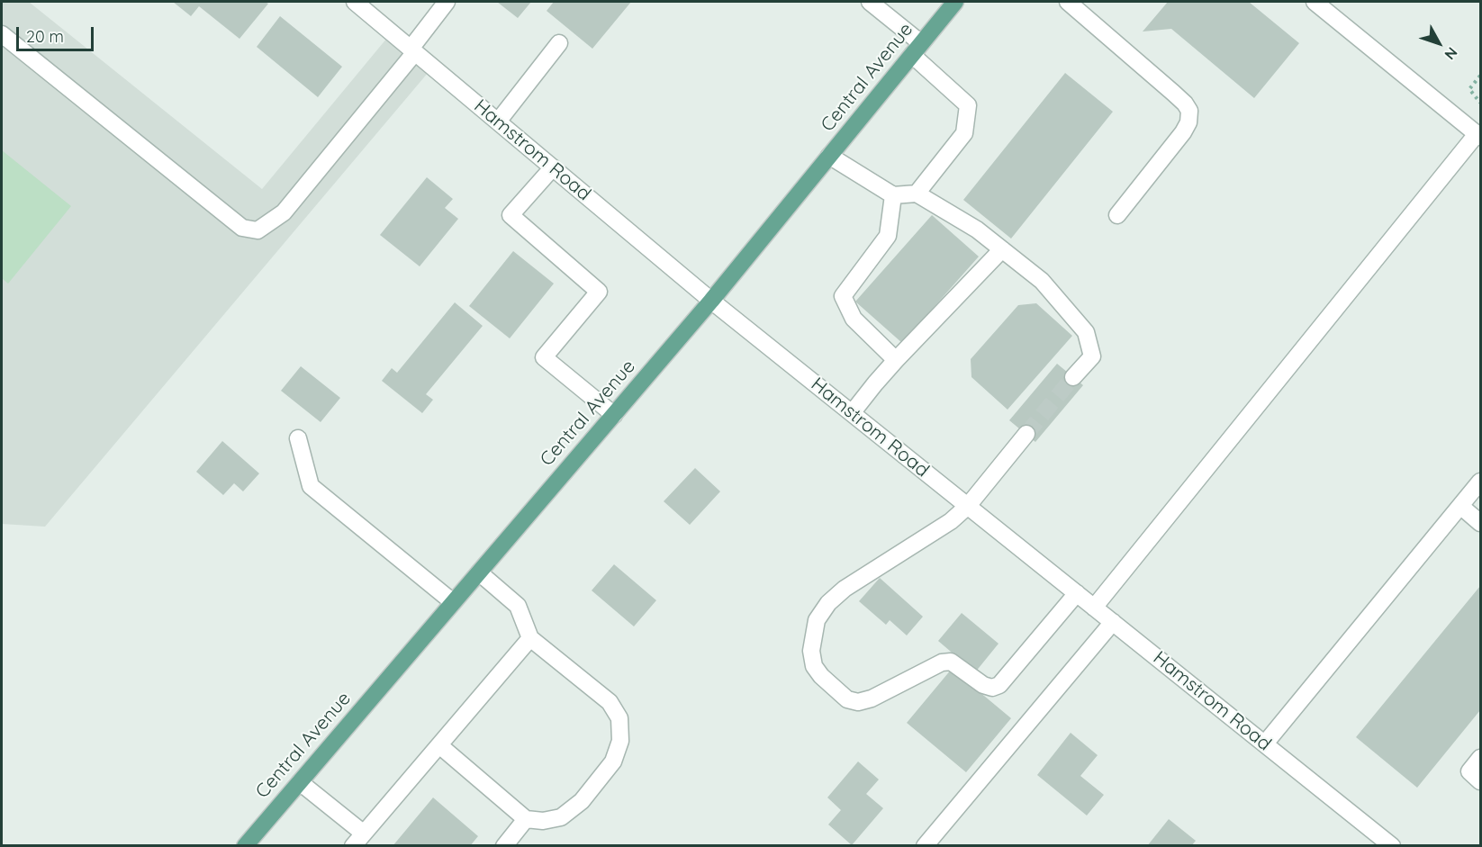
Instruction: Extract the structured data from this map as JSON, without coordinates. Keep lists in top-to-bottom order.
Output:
{
  "streets": {
    "main road": ["Central Avenue"],
    "street": ["Hamstrom Road"]
  },
  "crossings": [
    ["Central Avenue", "Hamstrom Road"]
  ],
  "scale_bar": "20 m",
  "north": "bottom right"
}
